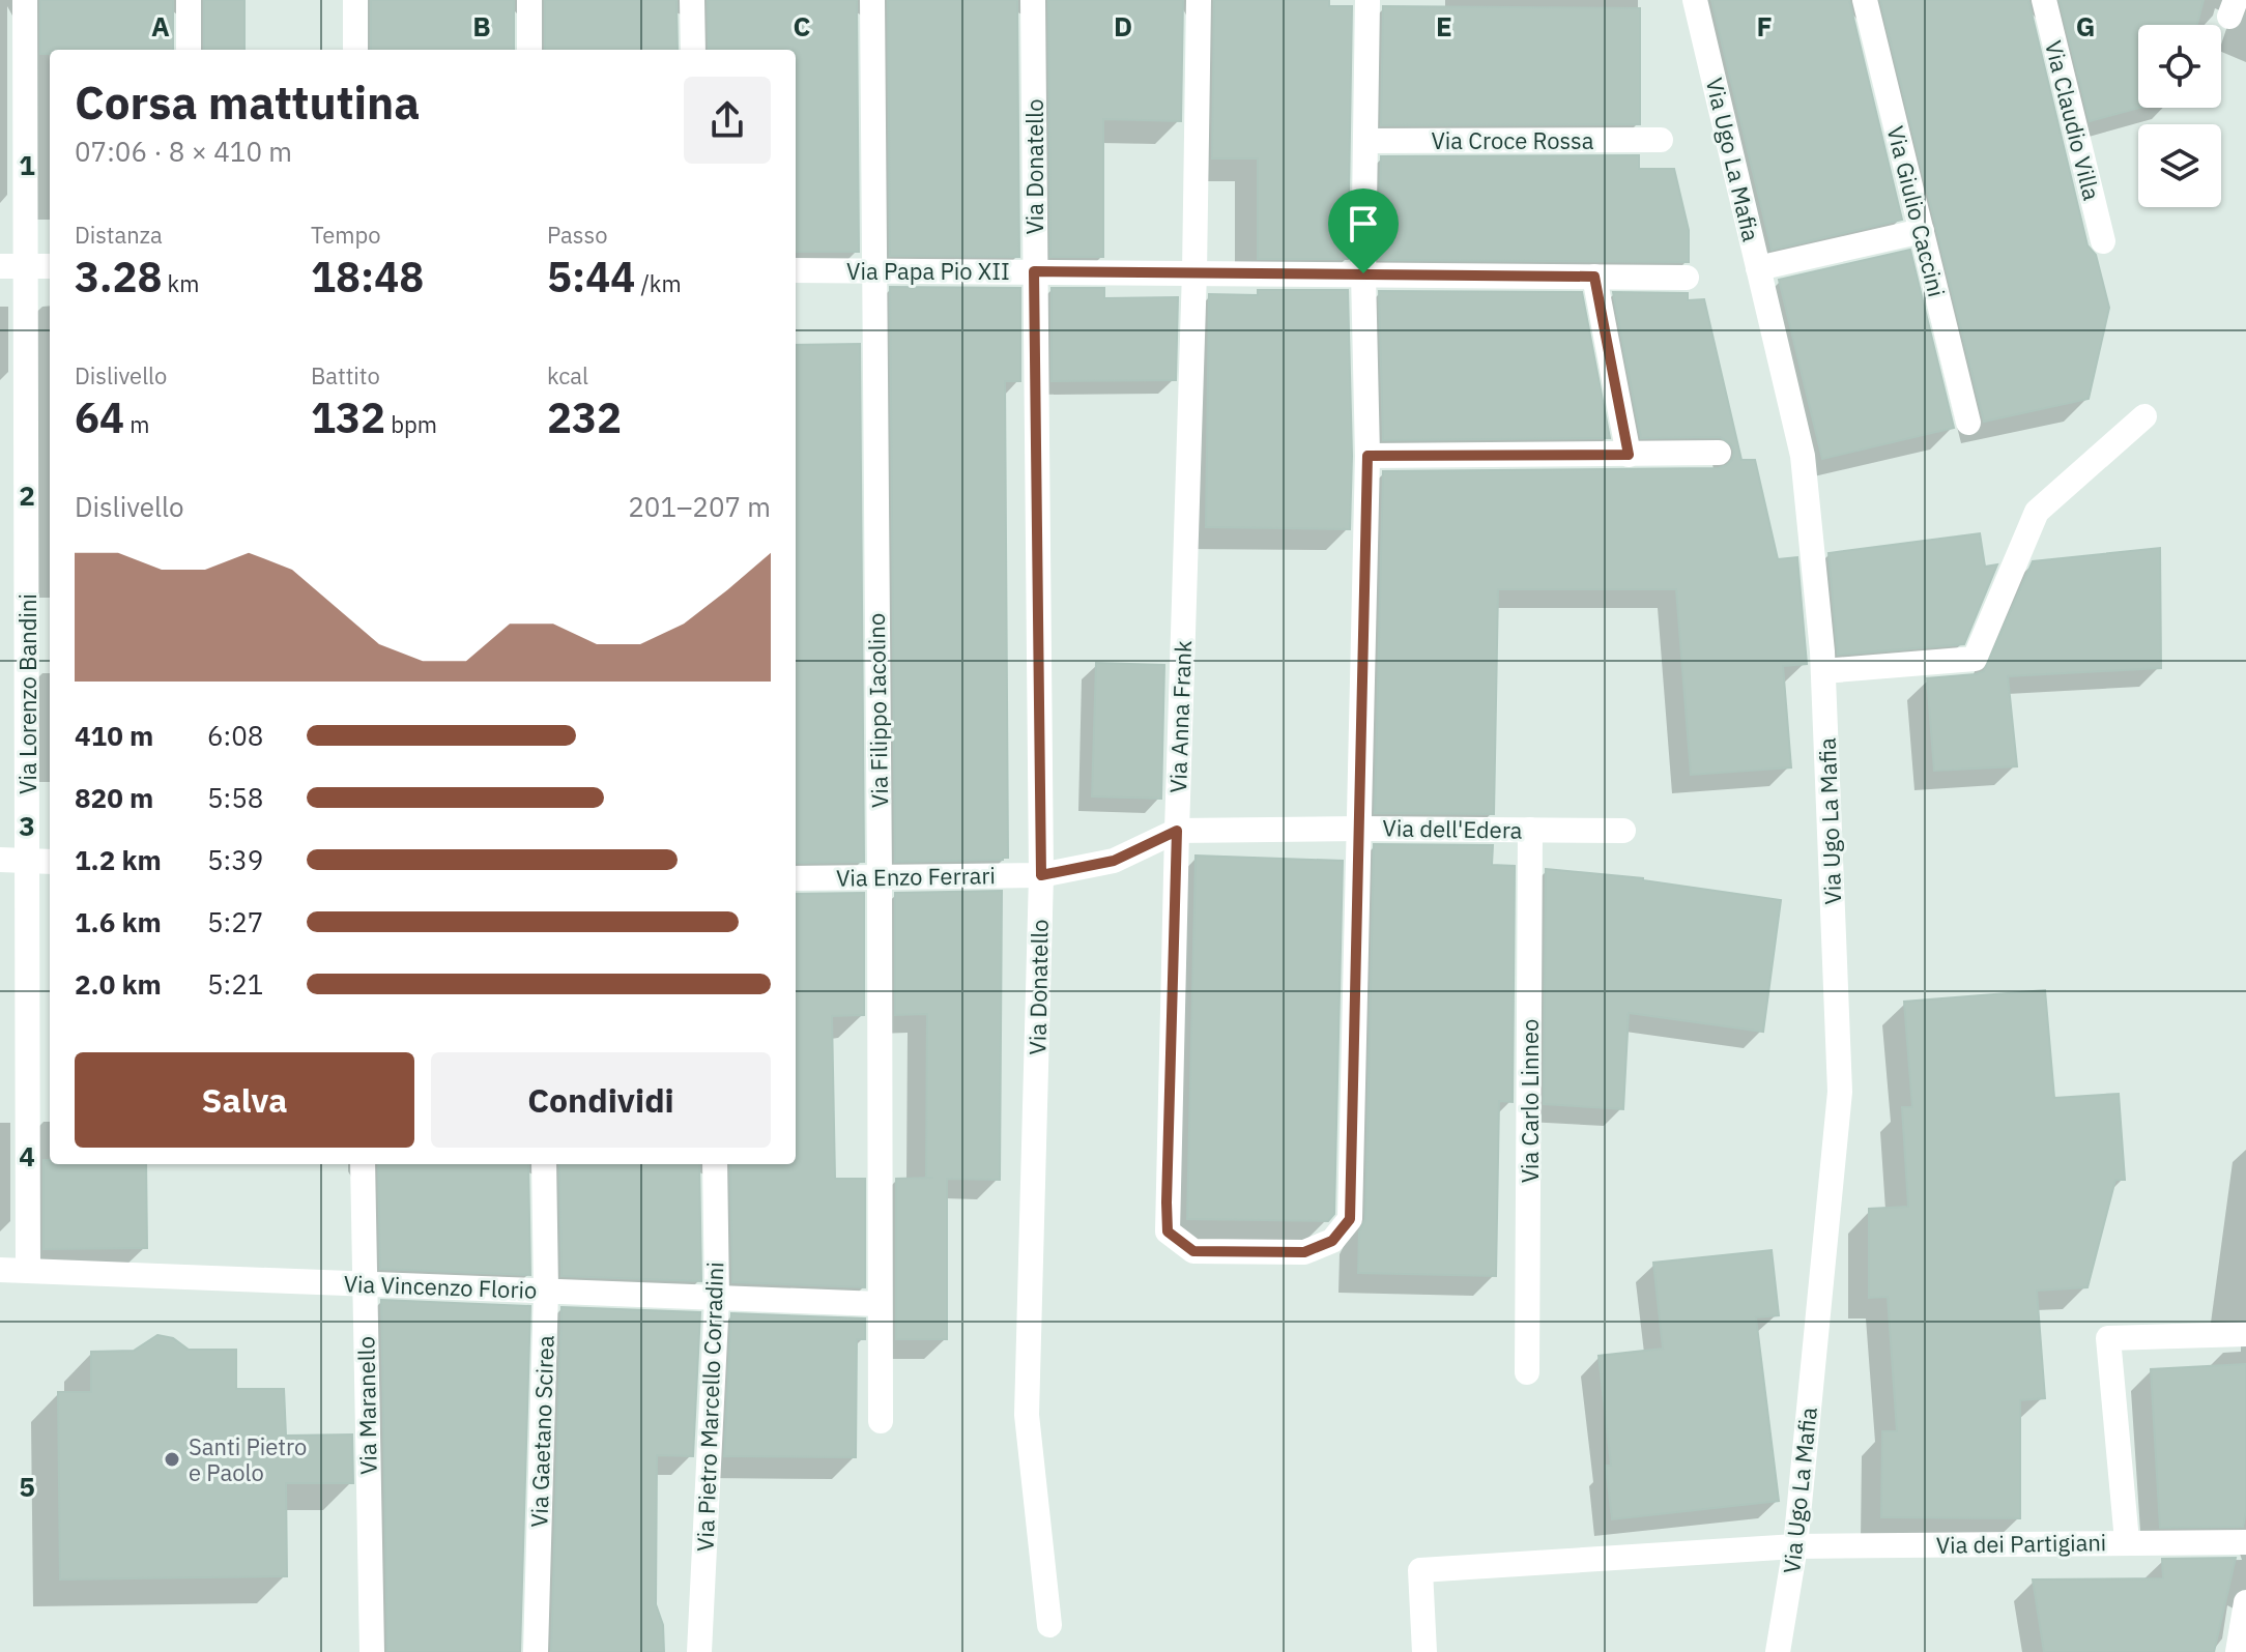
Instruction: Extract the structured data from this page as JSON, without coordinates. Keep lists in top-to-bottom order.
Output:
{
  "streets": {
    "street": [
      "Via Claudio Villa",
      "Via Croce Rossa",
      "Via Ugo La Mafia",
      "Via Donatello",
      "Via Giulio Caccini",
      "Via Papa Pio XII",
      "Via Lorenzo Bandini",
      "Via Filippo Iacolino",
      "Via Anna Frank",
      "Via dell'Edera",
      "Via Enzo Ferrari",
      "Via Carlo Linneo",
      "Via Vincenzo Florio",
      "Via Maranello",
      "Via Pietro Marcello Corradini",
      "Via Gaetano Scirea",
      "Via dei Partigiani"
    ]
  },
  "crossings": [
    ["Via Ugo La Mafia", "Via dei Partigiani"],
    ["Via Donatello", "Via Papa Pio XII"],
    ["Via Donatello", "Via dell'Edera"],
    ["Via Donatello", "Via Enzo Ferrari"],
    ["Via Papa Pio XII", "Via Filippo Iacolino"],
    ["Via Papa Pio XII", "Via Anna Frank"],
    ["Via Lorenzo Bandini", "Via Vincenzo Florio"],
    ["Via Filippo Iacolino", "Via Enzo Ferrari"],
    ["Via Filippo Iacolino", "Via Vincenzo Florio"],
    ["Via Anna Frank", "Via dell'Edera"],
    ["Via dell'Edera", "Via Enzo Ferrari"],
    ["Via dell'Edera", "Via Carlo Linneo"],
    ["Via Vincenzo Florio", "Via Maranello"],
    ["Via Vincenzo Florio", "Via Pietro Marcello Corradini"],
    ["Via Vincenzo Florio", "Via Gaetano Scirea"]
  ],
  "places": ["Santi Pietro e Paolo"],
  "page": {
    "heading": ["Corsa mattutina", "07:06 · 8 × 410 m"],
    "stats": [
      ["Distanza", "3.28 km"],
      ["Tempo", "18:48"],
      ["Passo", "5:44 /km"],
      ["Dislivello", "64 m"],
      ["Battito", "132 bpm"],
      ["kcal", "232"]
    ],
    "chart": ["Dislivello", "201–207 m"],
    "list": [
      {
        "name": "410 m",
        "note": "6:08"
      },
      {
        "name": "820 m",
        "note": "5:58"
      },
      {
        "name": "1.2 km",
        "note": "5:39"
      },
      {
        "name": "1.6 km",
        "note": "5:27"
      },
      {
        "name": "2.0 km",
        "note": "5:21"
      }
    ],
    "buttons": ["Salva", "Condividi"]
  },
  "grid": {
    "columns": [
      "A",
      "B",
      "C",
      "D",
      "E",
      "F",
      "G"
    ],
    "rows": [
      "1",
      "2",
      "3",
      "4",
      "5"
    ]
  }
}
